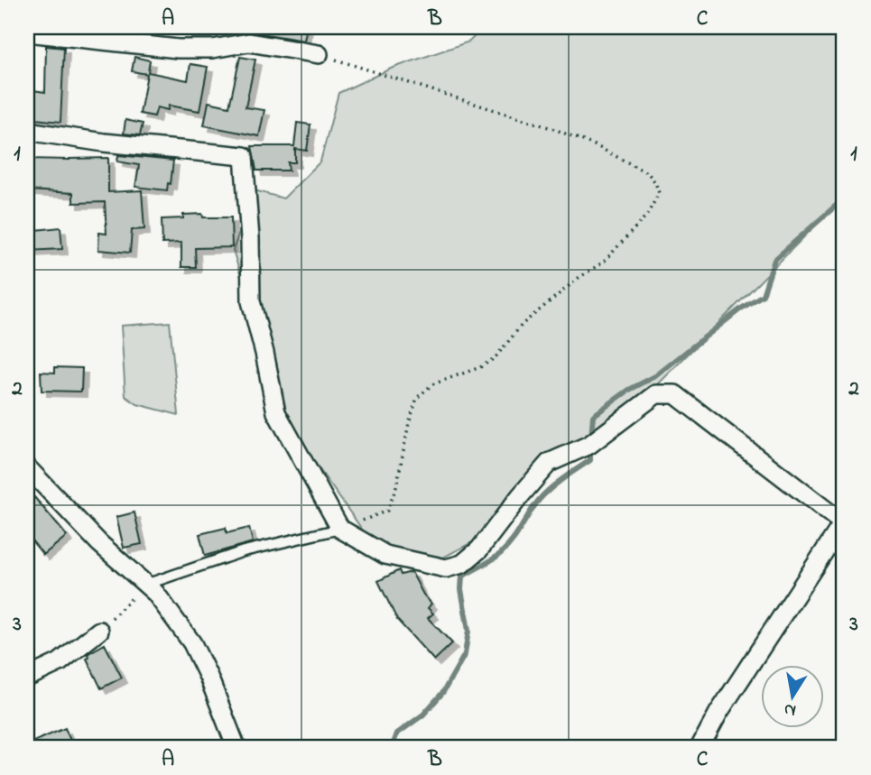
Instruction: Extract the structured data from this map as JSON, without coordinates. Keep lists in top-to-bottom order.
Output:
{
  "north": "bottom",
  "grid": {
    "columns": ["A", "B", "C"],
    "rows": ["1", "2", "3"]
  }
}
